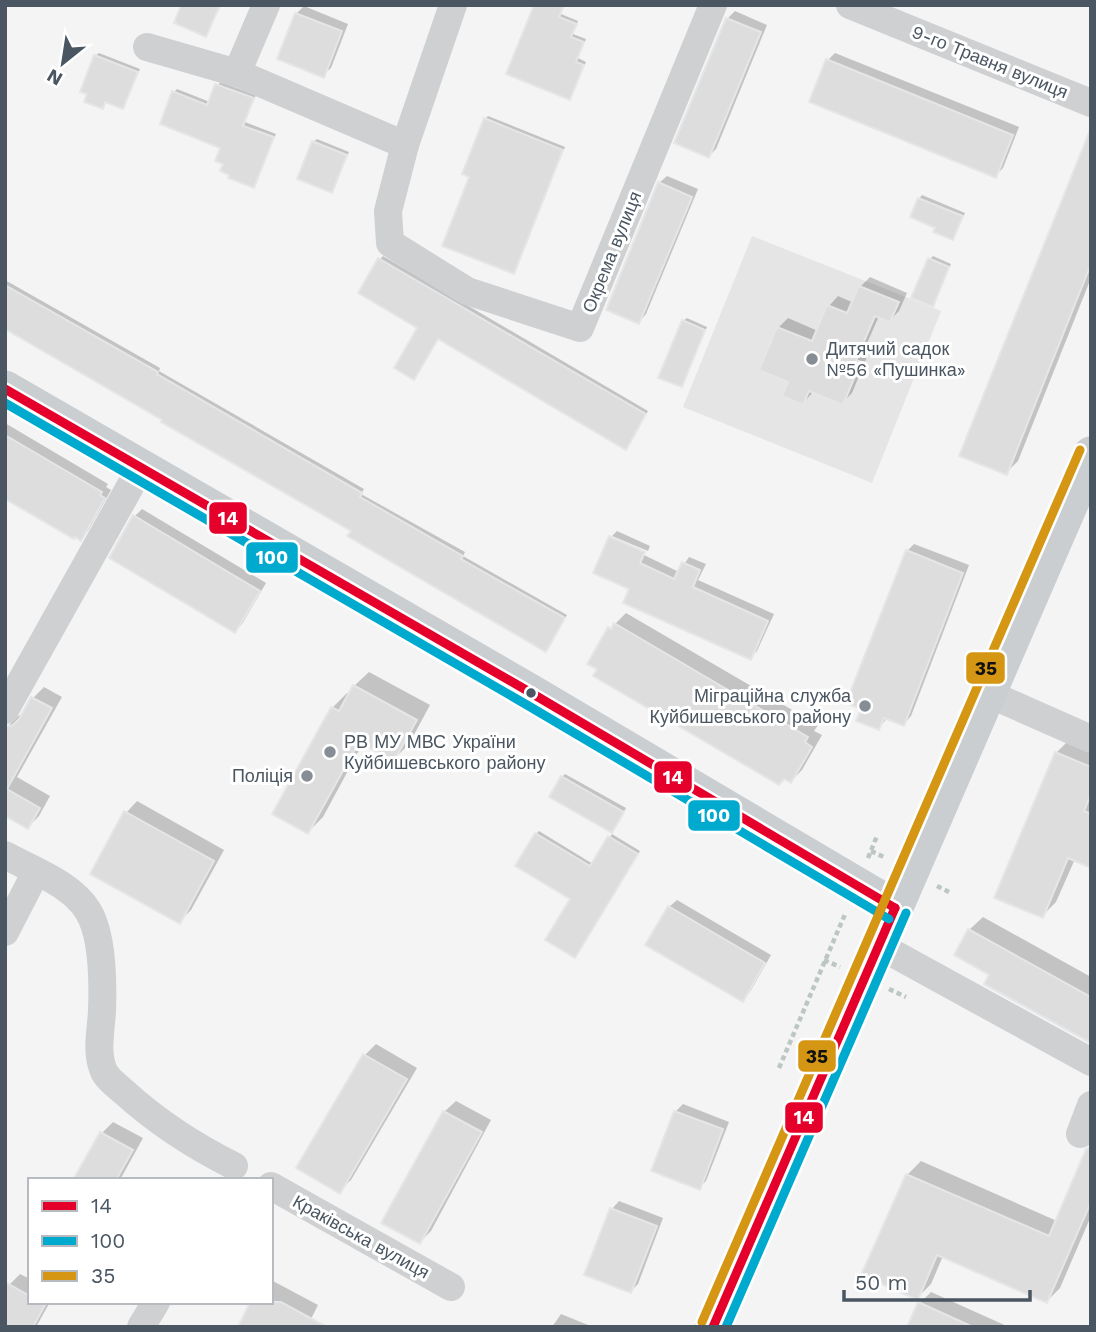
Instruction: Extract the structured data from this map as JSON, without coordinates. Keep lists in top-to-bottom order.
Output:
{
  "streets": {
    "street": ["9-го Травня вулиця", "Окрема вулиця", "Краківська вулиця"]
  },
  "places": [
    "Дитячий садок №56 «Пушинка»",
    "Міграційна служба Куйбишевського району",
    "РВ МУ МВС України Куйбишевського району",
    "Поліція"
  ],
  "lines": ["transit line 14", "transit line 100", "transit line 35"],
  "legend": ["14", "100", "35"],
  "scale_bar": "50 m",
  "north": "bottom left"
}
